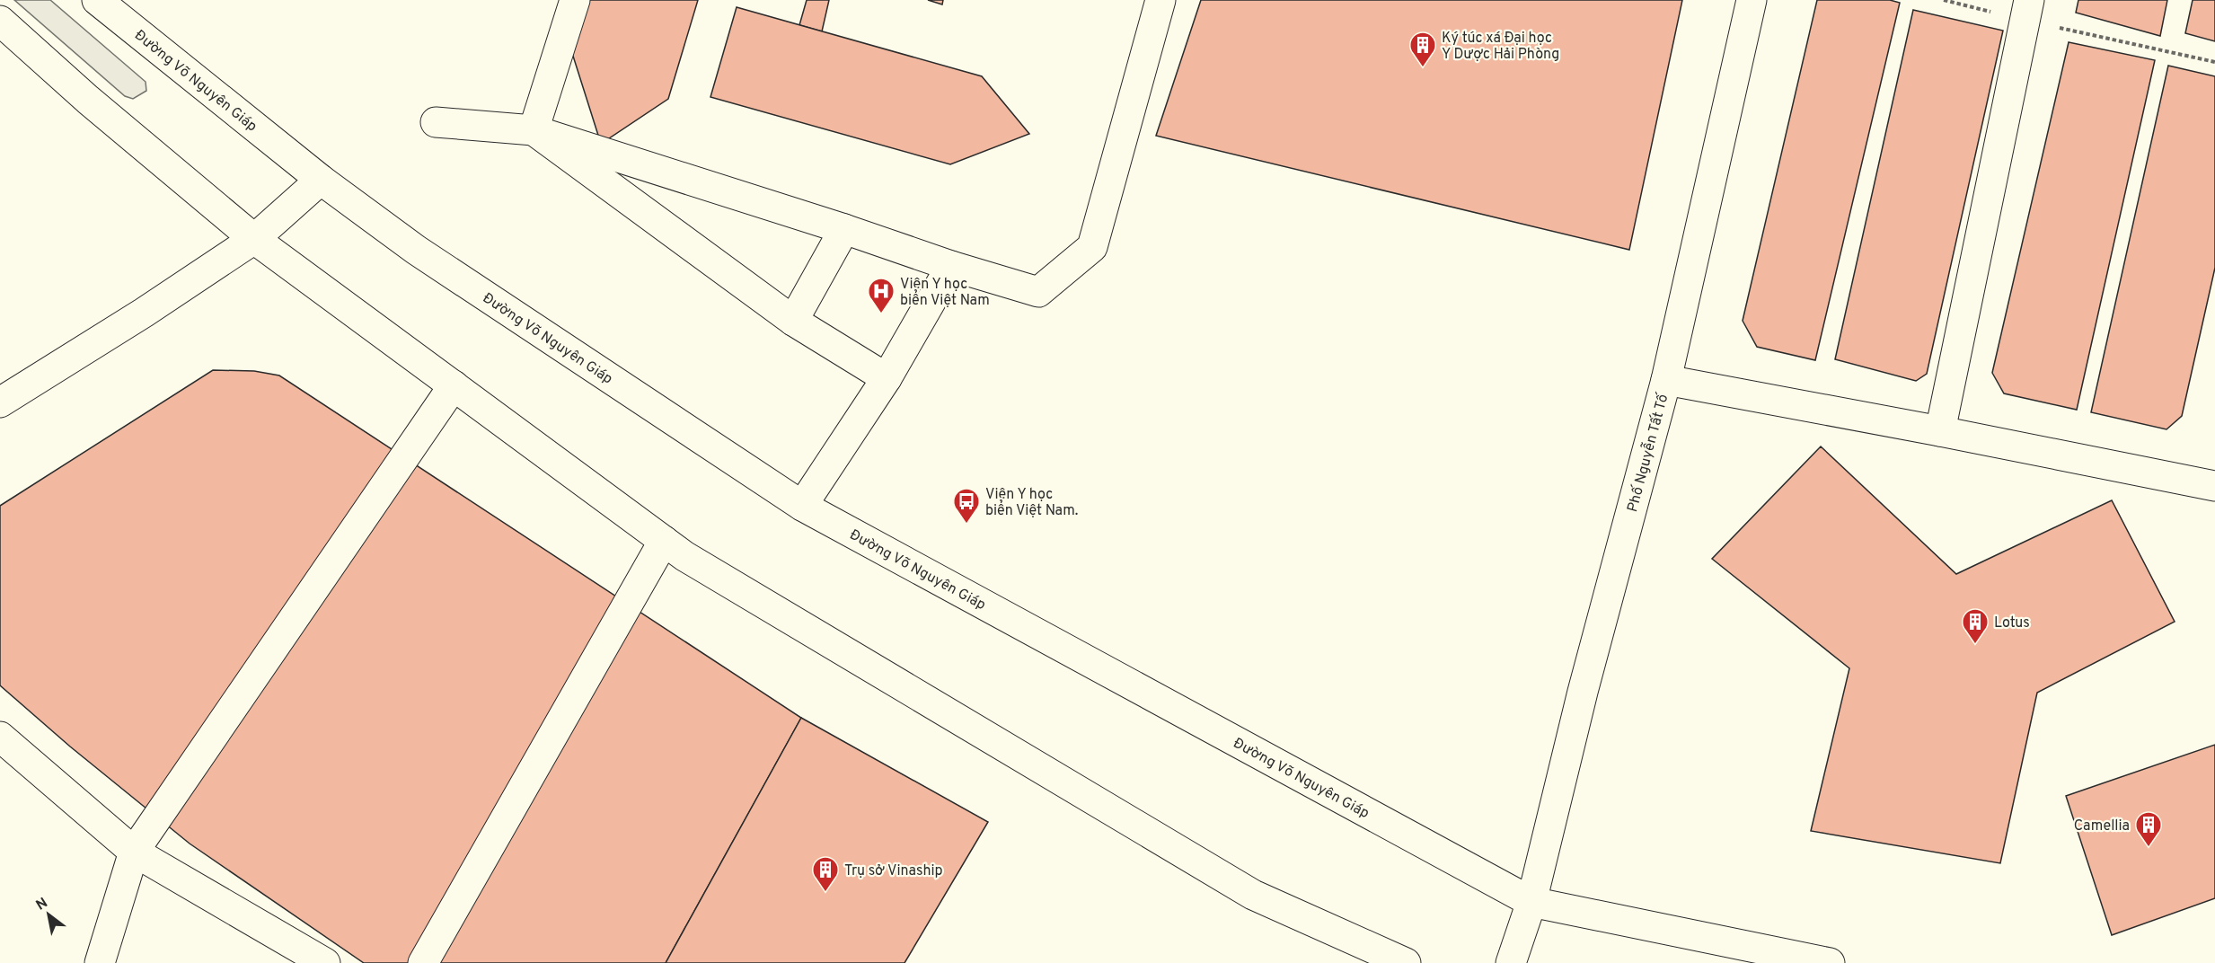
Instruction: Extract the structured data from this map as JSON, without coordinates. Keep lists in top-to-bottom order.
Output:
{
  "streets": {
    "main road": ["Đường Võ Nguyên Giáp", "Phố Nguyễn Tất Tố"]
  },
  "crossings": [
    ["Đường Võ Nguyên Giáp", "Phố Nguyễn Tất Tố"]
  ],
  "places": {
    "building": [
      "Ký túc xá Đại học Y Dược Hải Phòng",
      "Lotus",
      "Camellia",
      "Trụ sở Vinaship"
    ],
    "hospital": ["Viện Y học biển Việt Nam"],
    "bus stop": ["Viện Y học biển Việt Nam."]
  },
  "north": "top left"
}
